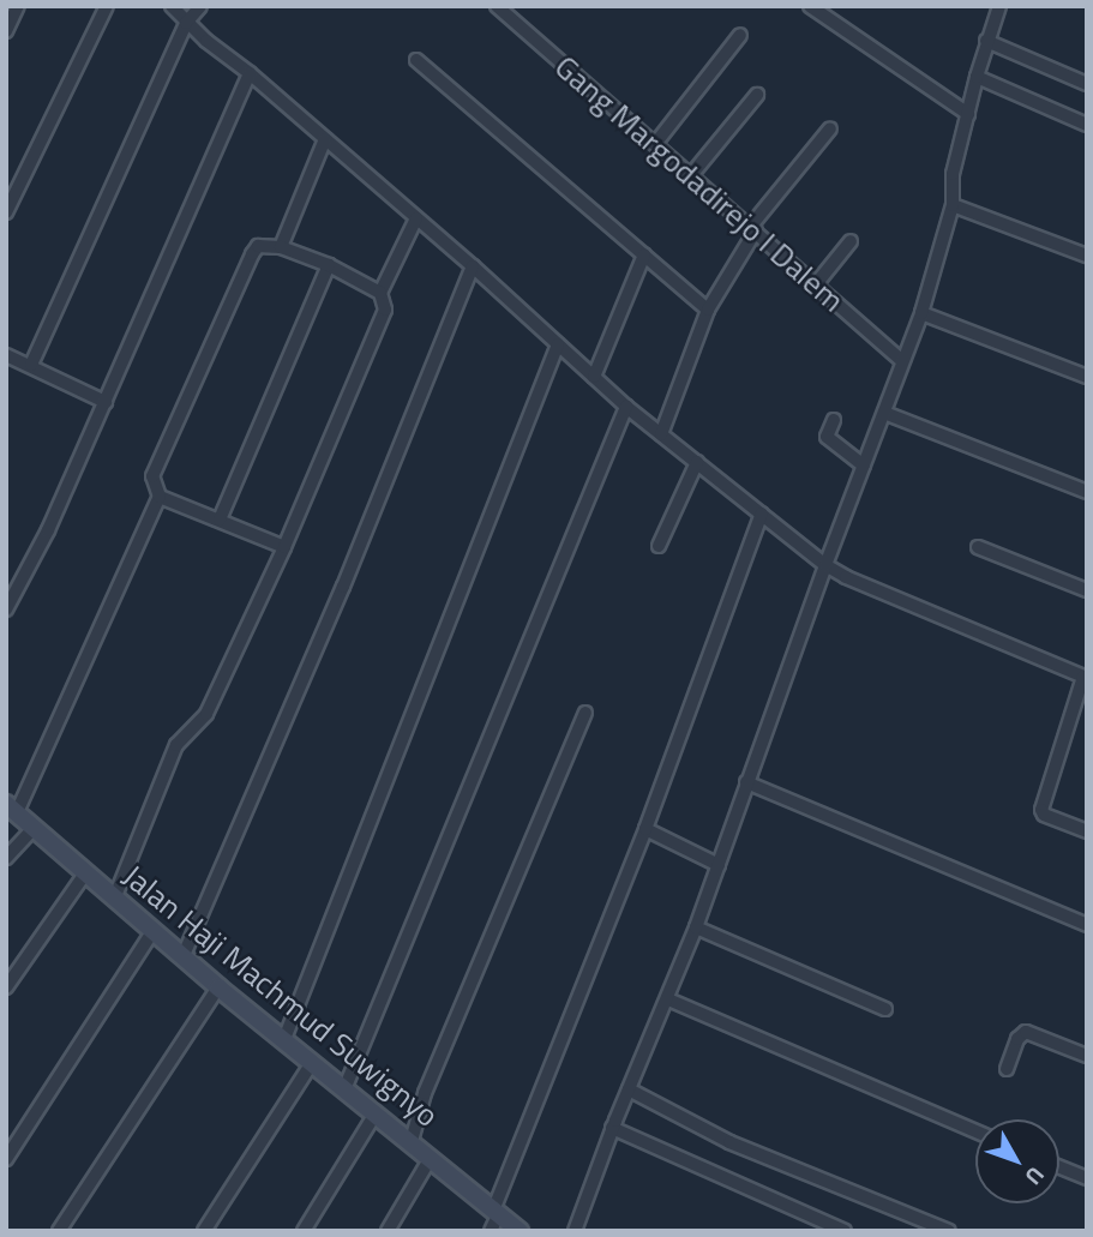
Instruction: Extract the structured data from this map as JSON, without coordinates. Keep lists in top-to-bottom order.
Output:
{
  "streets": {
    "street": ["Gang Margodadirejo I Dalem", "Jalan Haji Machmud Suwignyo"]
  },
  "north": "bottom right"
}
